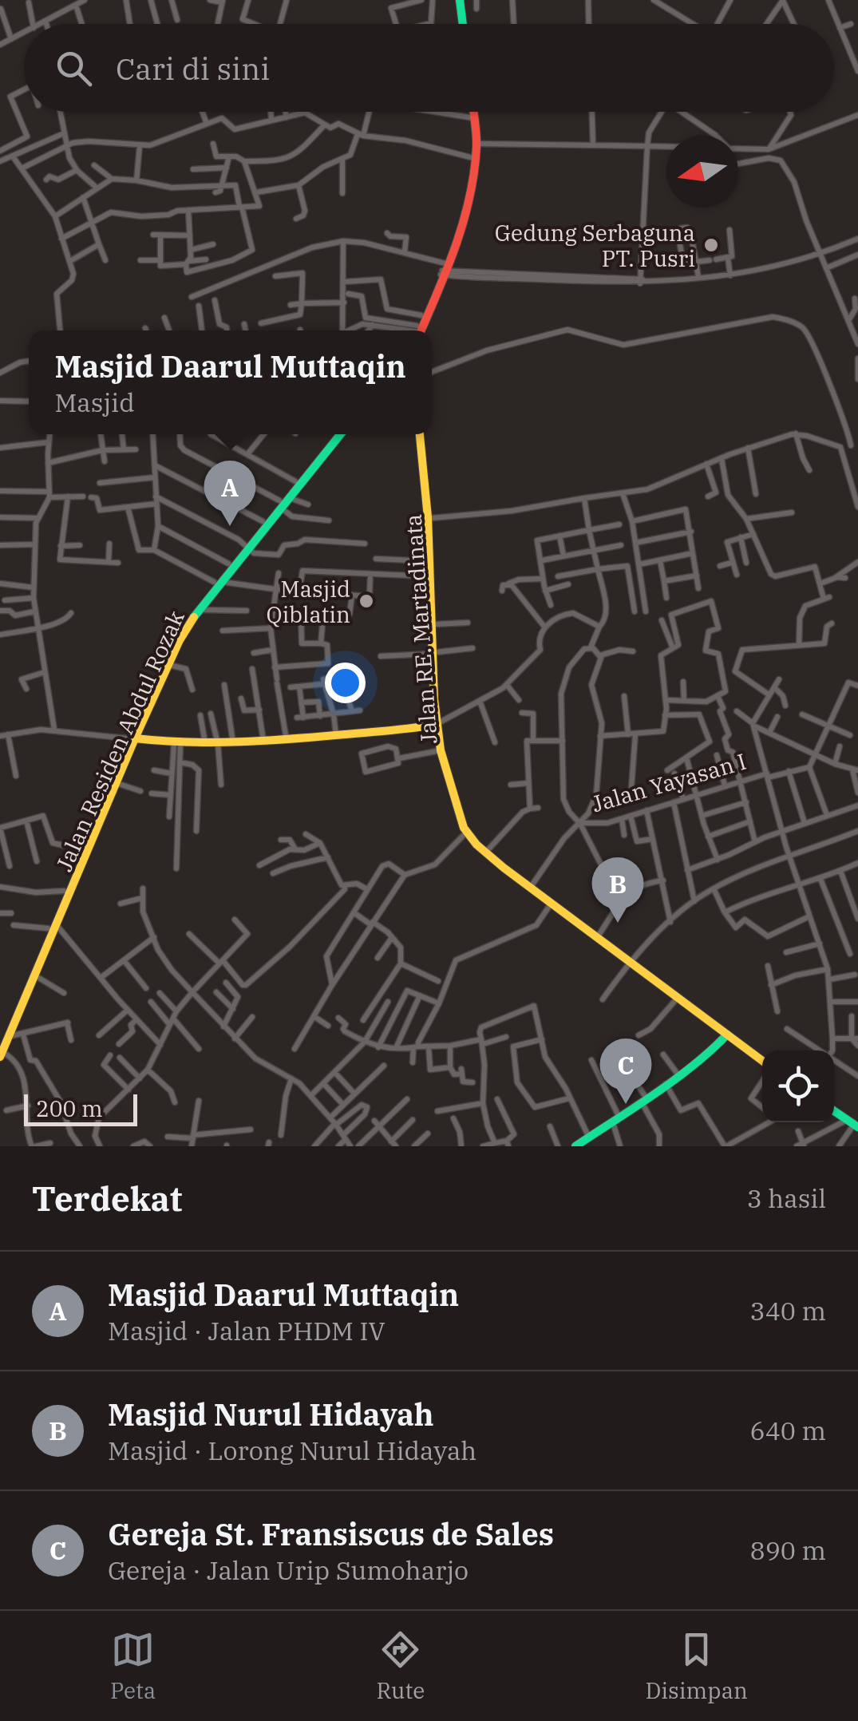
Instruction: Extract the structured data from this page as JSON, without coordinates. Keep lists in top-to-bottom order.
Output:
{
  "streets": {
    "main road": ["Jalan RE. Martadinata", "Jalan Residen Abdul Rozak"],
    "street": ["Jalan Yayasan I"]
  },
  "places": ["Gedung Serbaguna PT. Pusri", "Masjid Qiblatin"],
  "scale_bar": "200 m",
  "north": "left",
  "page": {
    "search": "Cari di sini",
    "popup": ["Masjid Daarul Muttaqin", "Masjid"],
    "pins": ["A", "B", "C"],
    "scale": "200 m",
    "heading": ["Terdekat", "3 hasil"],
    "list": [
      {
        "mark": "A",
        "name": "Masjid Daarul Muttaqin",
        "note": "Masjid · Jalan PHDM IV",
        "value": "340 m"
      },
      {
        "mark": "B",
        "name": "Masjid Nurul Hidayah",
        "note": "Masjid · Lorong Nurul Hidayah",
        "value": "640 m"
      },
      {
        "mark": "C",
        "name": "Gereja St. Fransiscus de Sales",
        "note": "Gereja · Jalan Urip Sumoharjo",
        "value": "890 m"
      }
    ],
    "nav": ["Peta", "Rute", "Disimpan"]
  }
}
